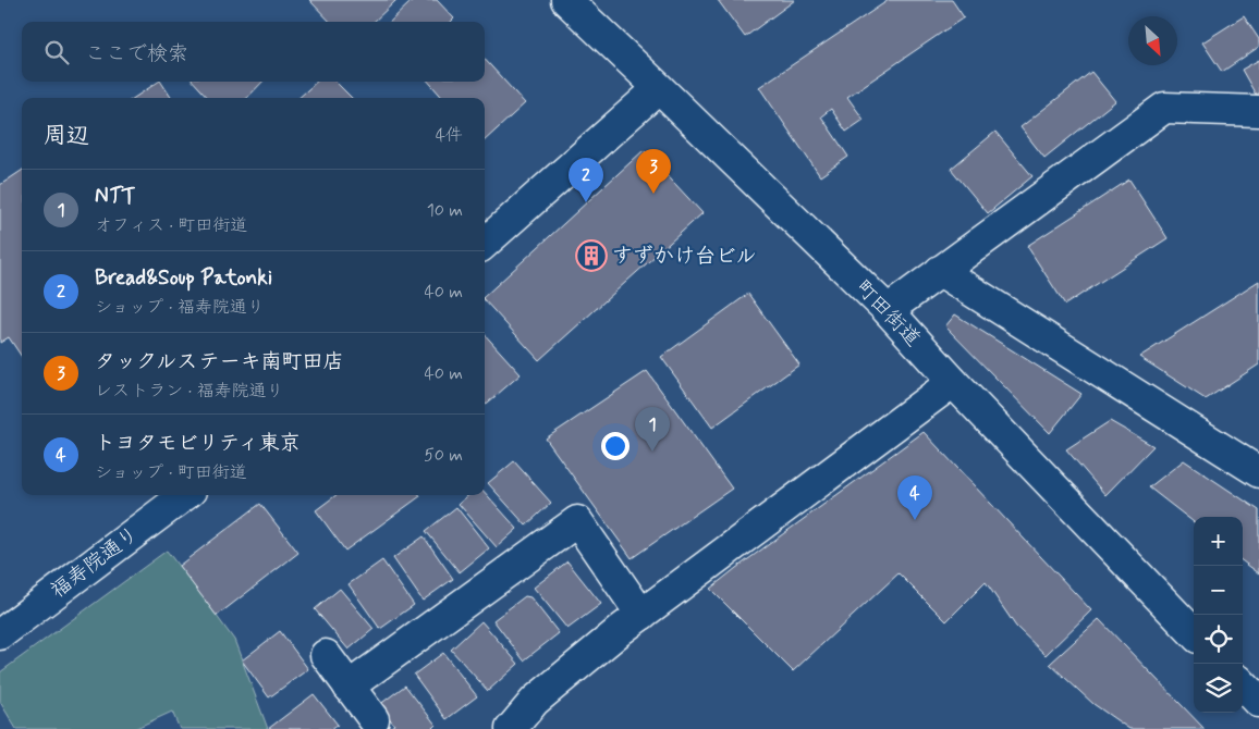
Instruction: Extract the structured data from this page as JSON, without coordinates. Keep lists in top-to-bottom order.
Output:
{
  "streets": {
    "street": ["町田街道", "福寿院通り"]
  },
  "places": {
    "building": ["すずかけ台ビル"]
  },
  "north": "bottom right",
  "page": {
    "search": "ここで検索",
    "heading": ["周辺", "4件"],
    "pins": [
      "3",
      "2",
      "1",
      "4"
    ],
    "list": [
      {
        "mark": "1",
        "name": "NTT",
        "note": "オフィス · 町田街道",
        "value": "10 m"
      },
      {
        "mark": "2",
        "name": "Bread&Soup Patonki",
        "note": "ショップ · 福寿院通り",
        "value": "40 m"
      },
      {
        "mark": "3",
        "name": "タックルステーキ南町田店",
        "note": "レストラン · 福寿院通り",
        "value": "40 m"
      },
      {
        "mark": "4",
        "name": "トヨタモビリティ東京",
        "note": "ショップ · 町田街道",
        "value": "50 m"
      }
    ],
    "map_buttons": ["+", "−"]
  }
}
